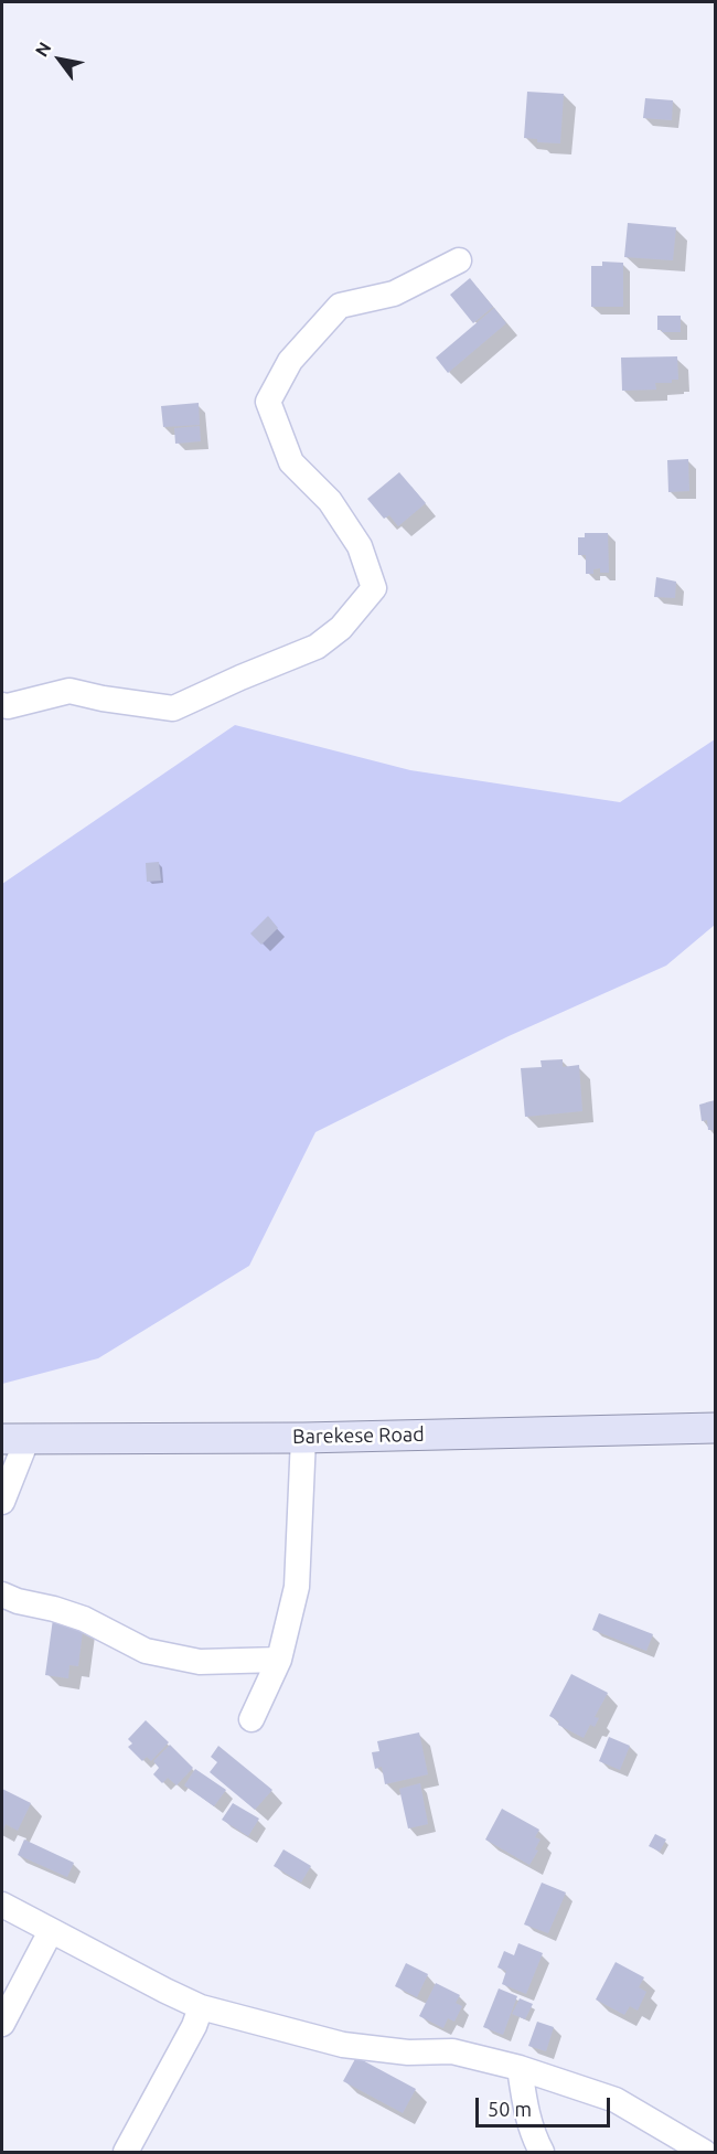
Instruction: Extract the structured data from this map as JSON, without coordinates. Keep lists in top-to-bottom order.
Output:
{
  "streets": {
    "main road": ["Barekese Road"]
  },
  "scale_bar": "50 m",
  "north": "top left"
}
